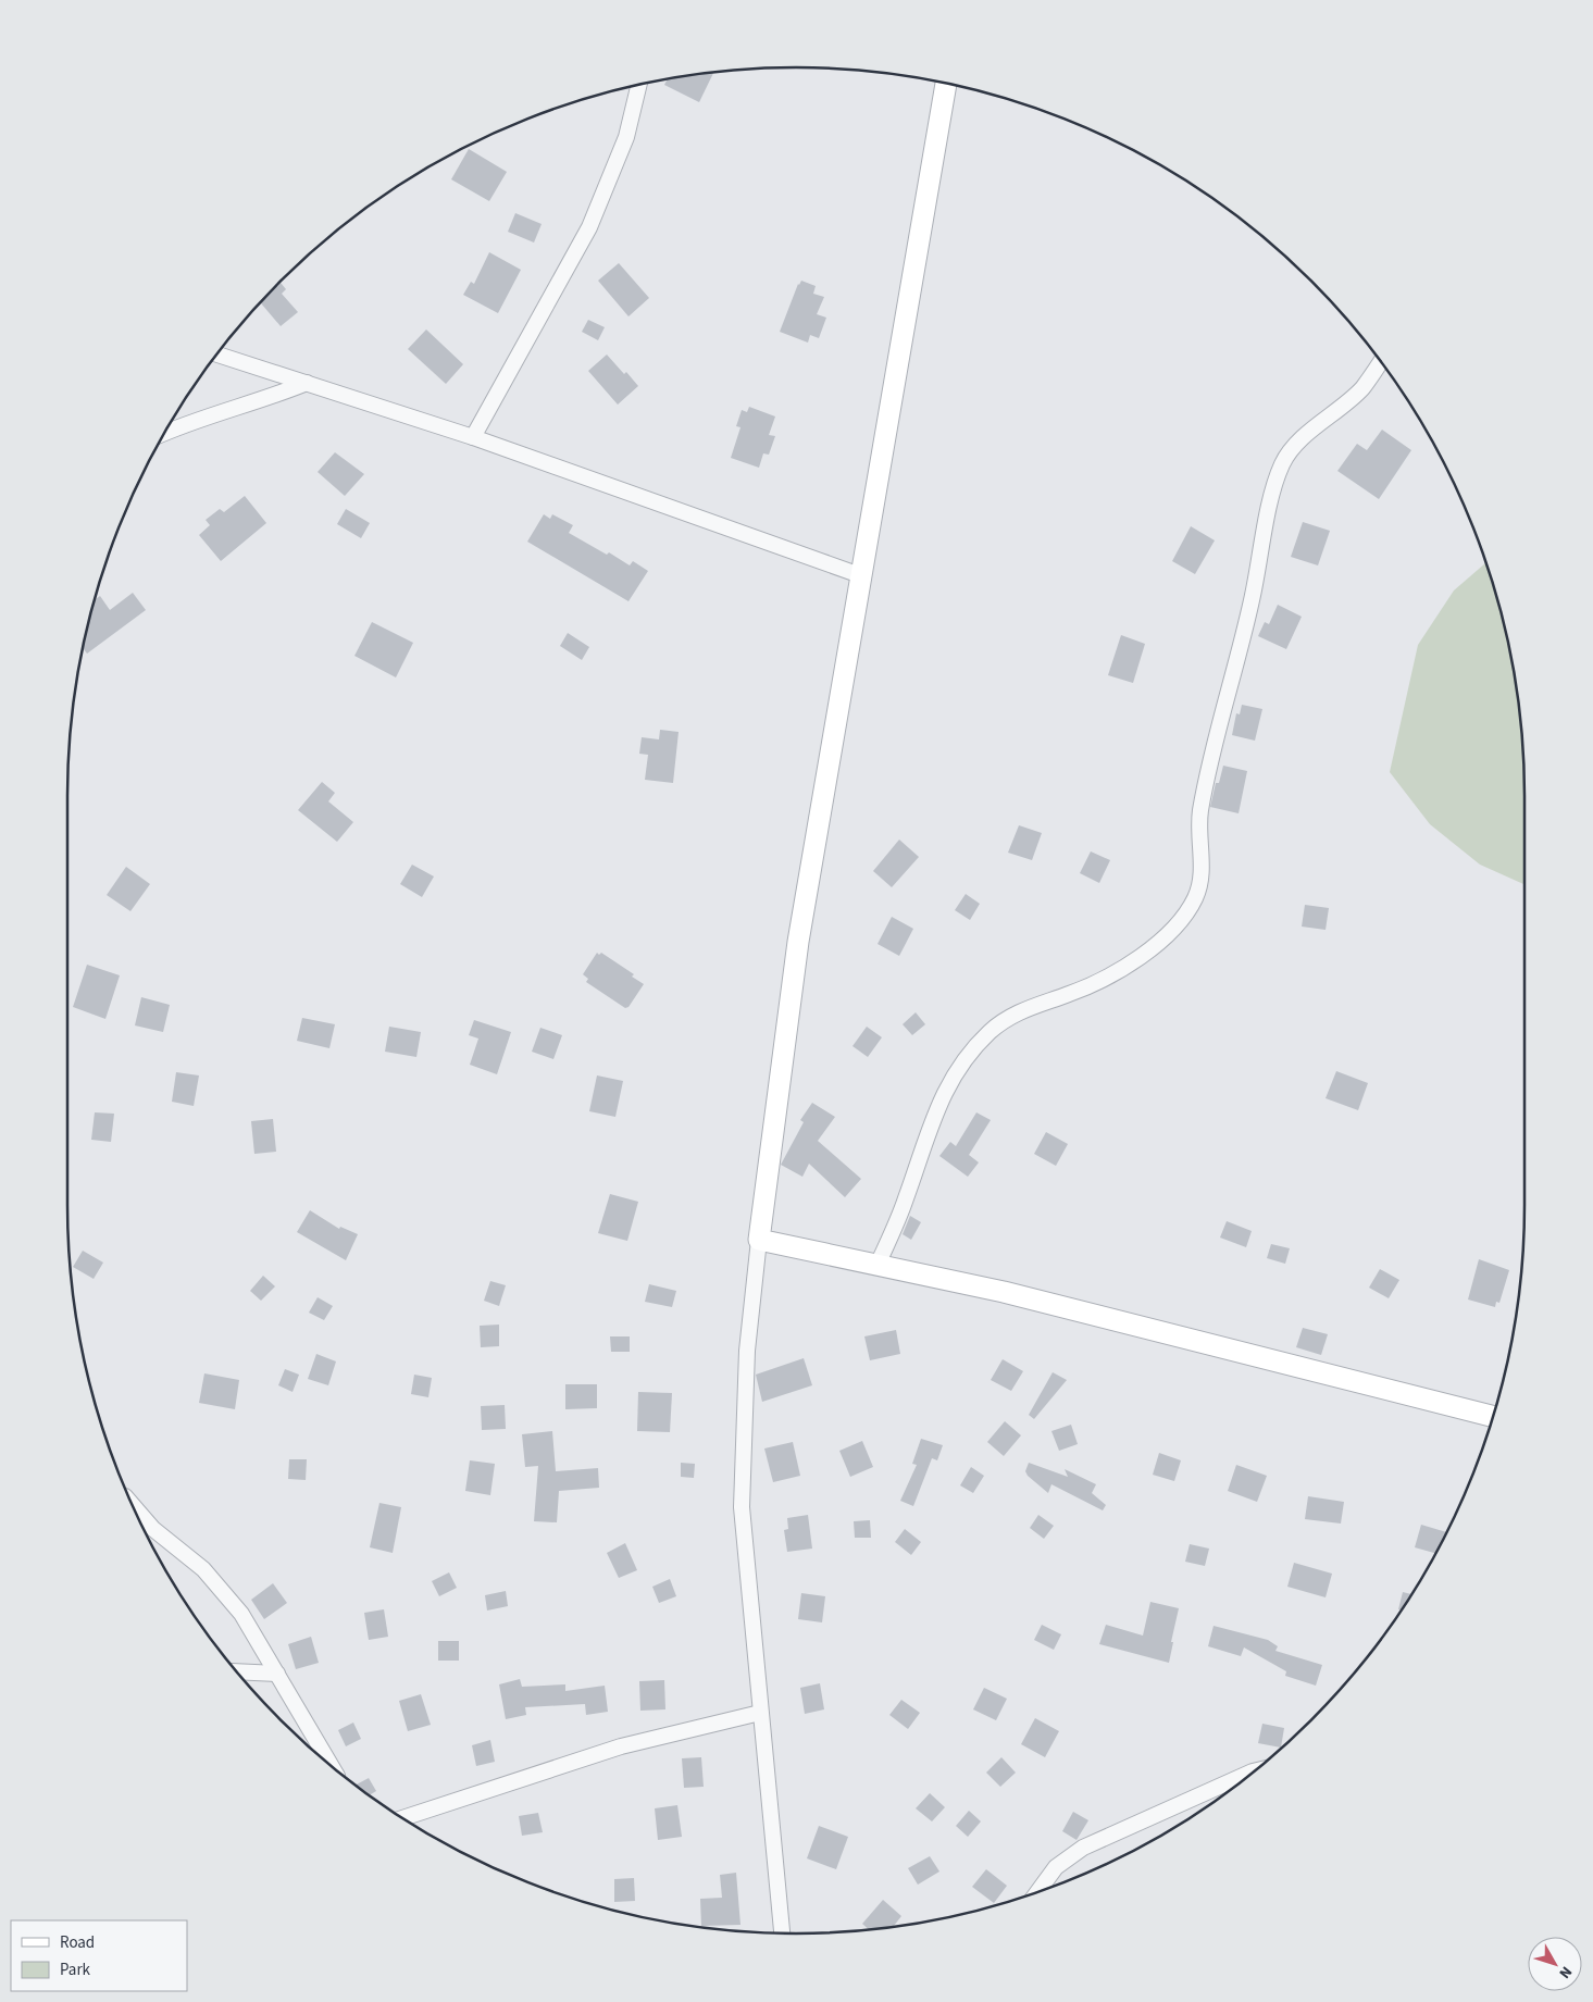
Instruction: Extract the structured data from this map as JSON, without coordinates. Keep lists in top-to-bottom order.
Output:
{
  "legend": ["Road", "Park"],
  "north": "bottom right"
}
